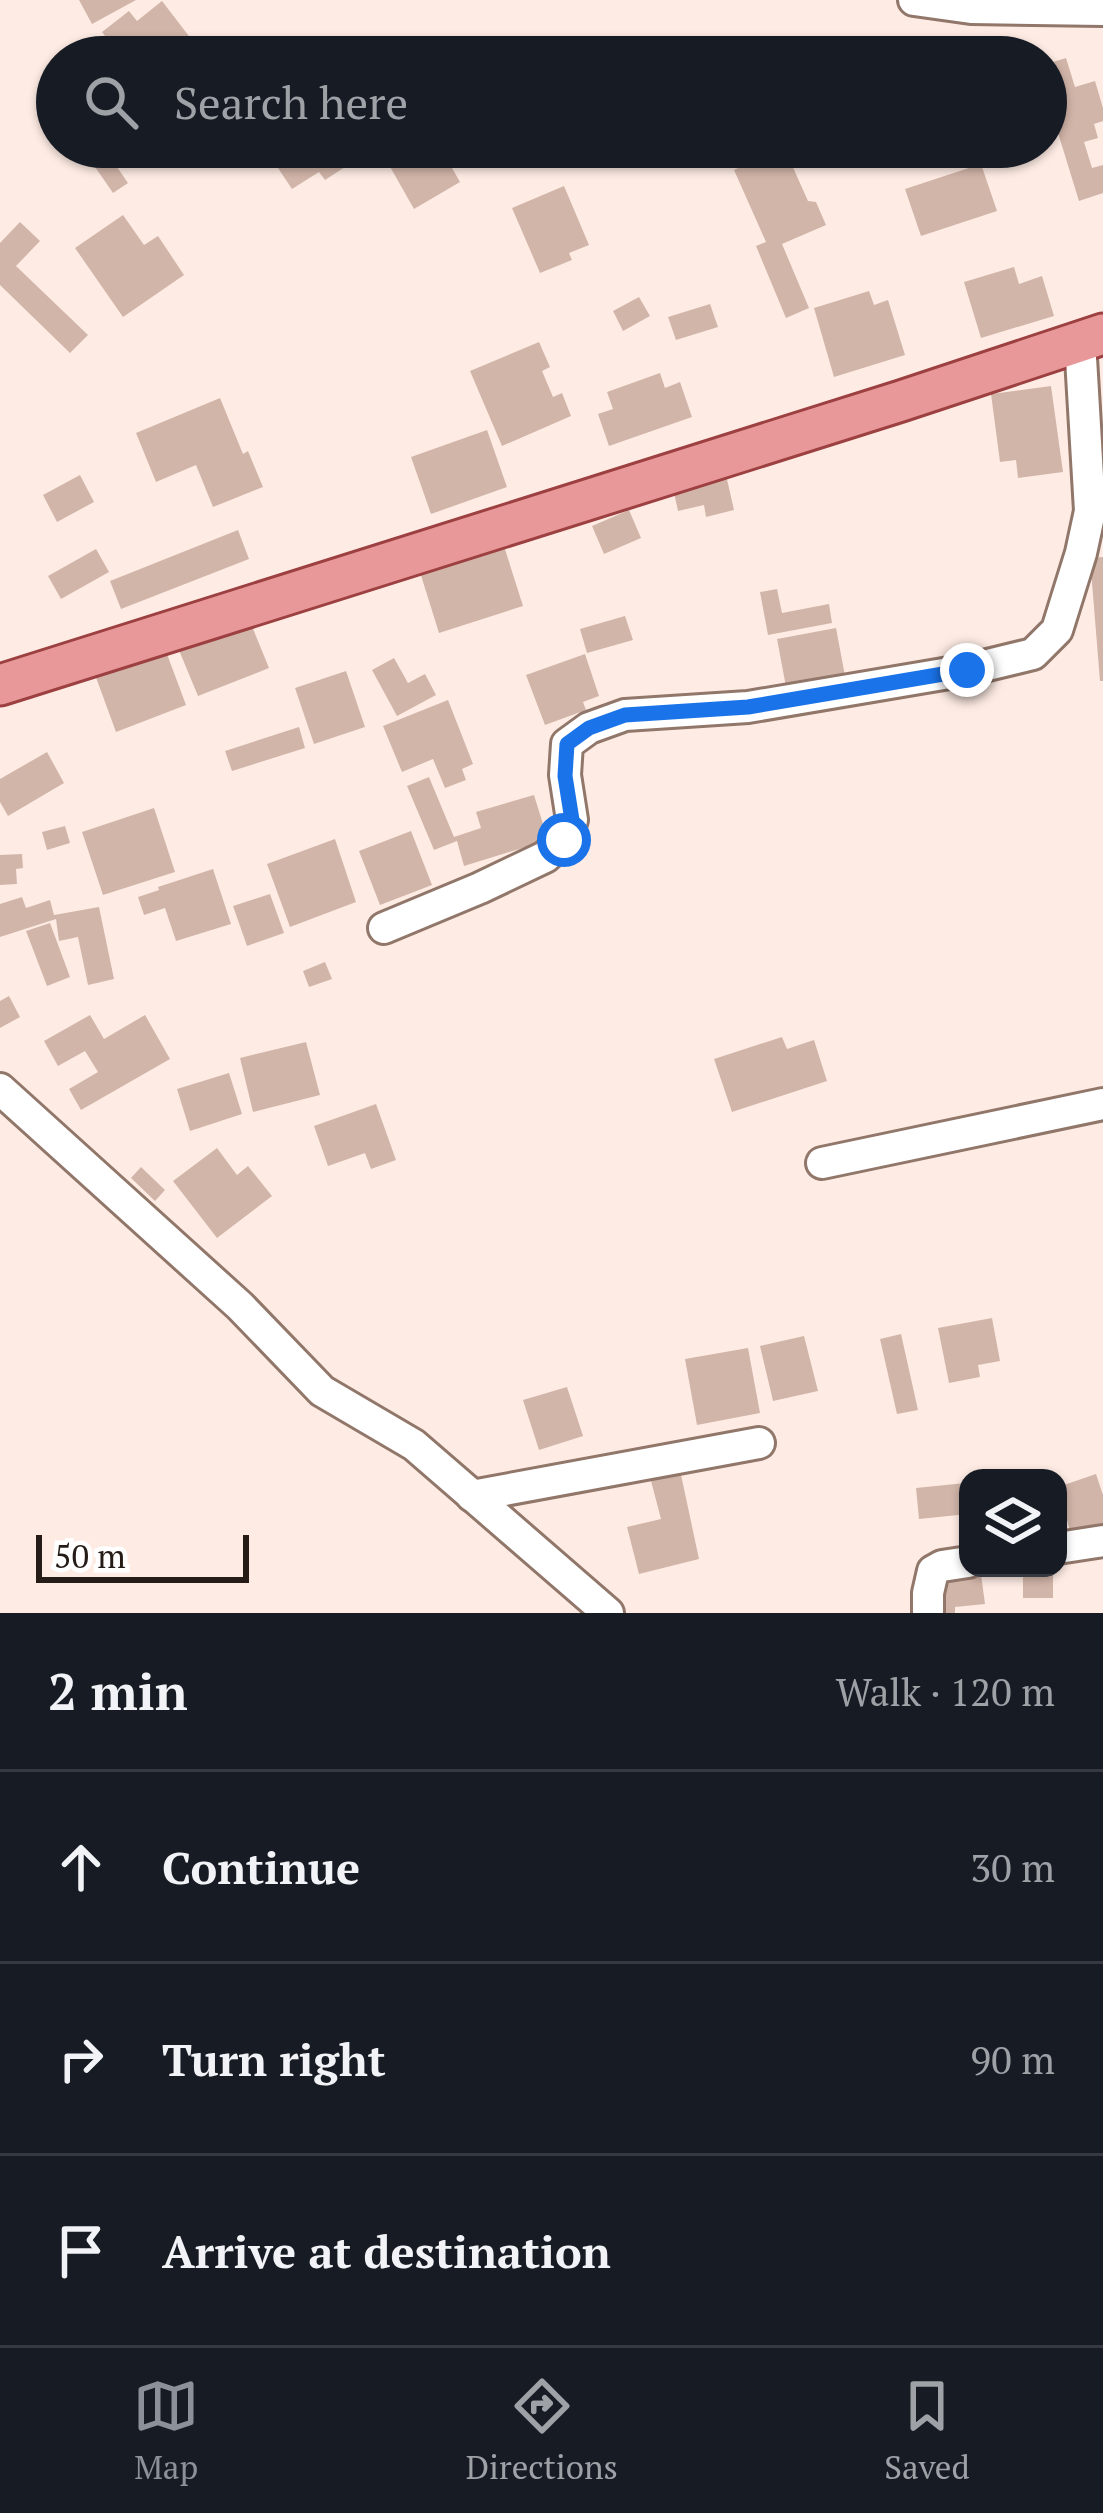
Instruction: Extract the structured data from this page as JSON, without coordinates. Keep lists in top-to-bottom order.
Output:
{
  "scale_bar": "50 m",
  "page": {
    "search": "Search here",
    "scale": "50 m",
    "heading": ["2 min", "Walk · 120 m"],
    "list": [
      ["Continue", "30 m"],
      ["Turn right", "90 m"],
      "Arrive at destination"
    ],
    "nav": ["Map", "Directions", "Saved"]
  }
}
